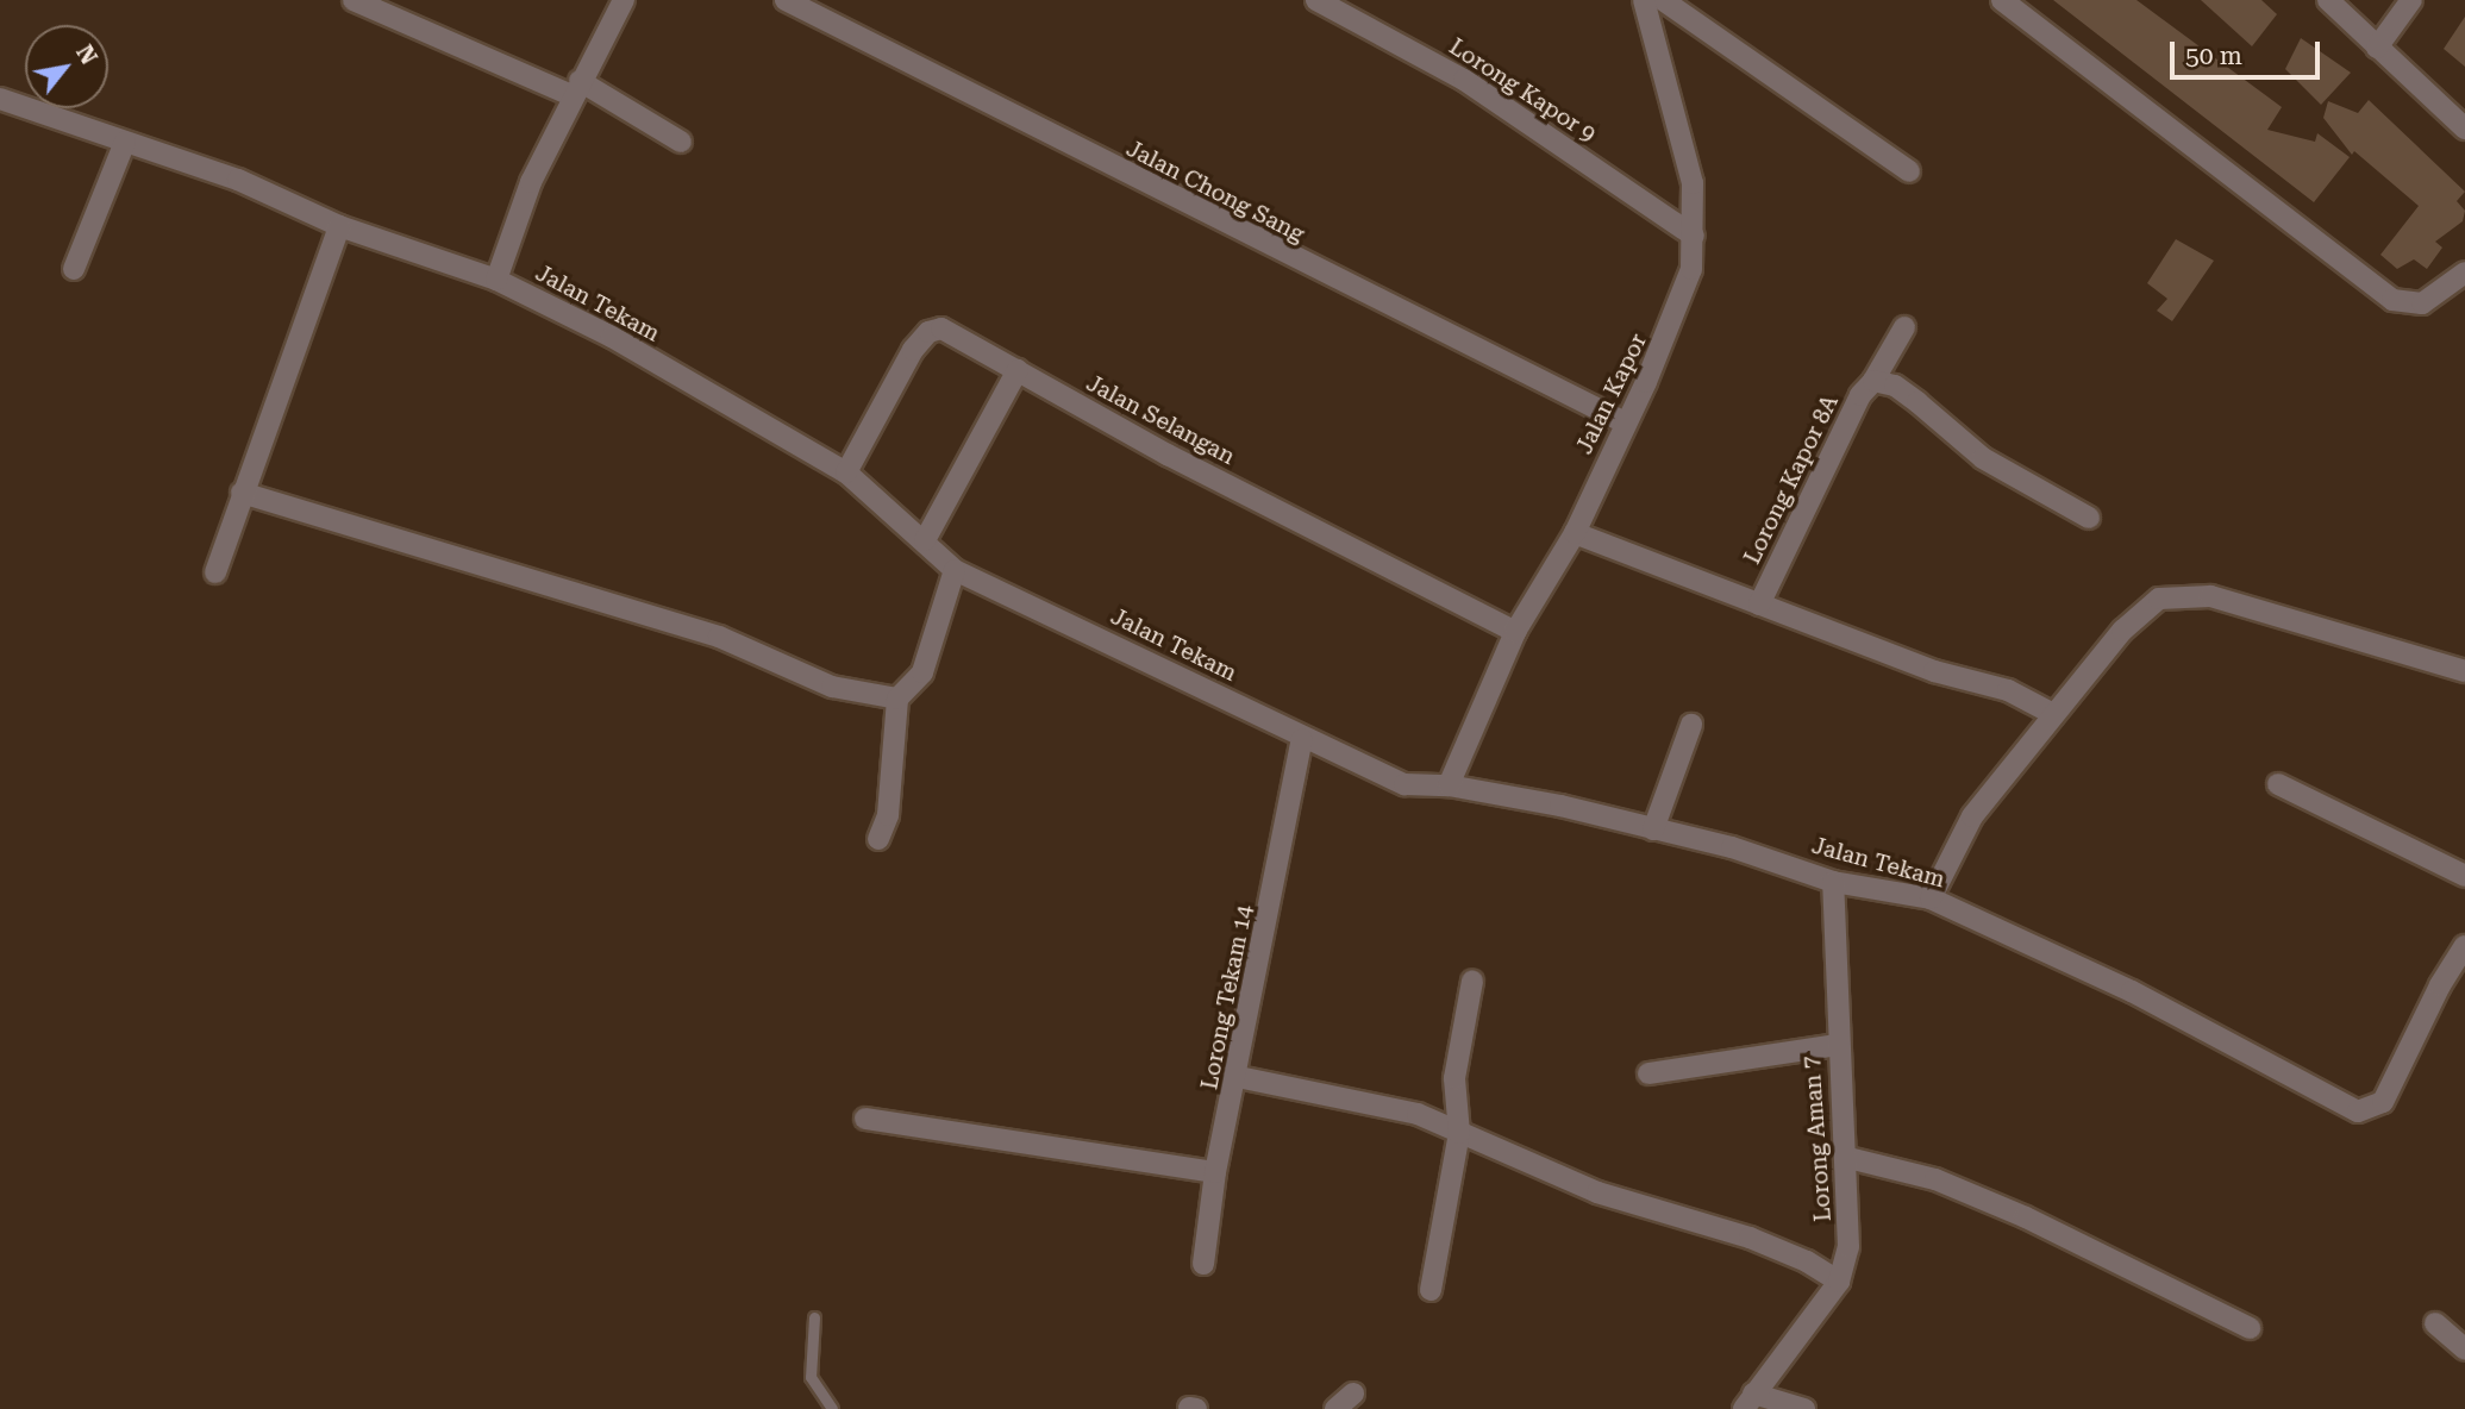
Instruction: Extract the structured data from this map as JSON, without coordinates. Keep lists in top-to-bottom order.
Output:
{
  "streets": {
    "street": [
      "Lorong Kapor 9",
      "Jalan Chong Sang",
      "Jalan Tekam",
      "Jalan Kapor",
      "Jalan Selangan",
      "Lorong Kapor 8A",
      "Lorong Tekam 14",
      "Lorong Aman 7"
    ]
  },
  "crossings": [
    ["Lorong Kapor 9", "Jalan Kapor"],
    ["Jalan Chong Sang", "Jalan Kapor"],
    ["Jalan Tekam", "Jalan Kapor"],
    ["Jalan Tekam", "Jalan Selangan"],
    ["Jalan Tekam", "Lorong Tekam 14"],
    ["Jalan Tekam", "Lorong Aman 7"],
    ["Jalan Kapor", "Jalan Selangan"]
  ],
  "scale_bar": "50 m",
  "north": "top right"
}
